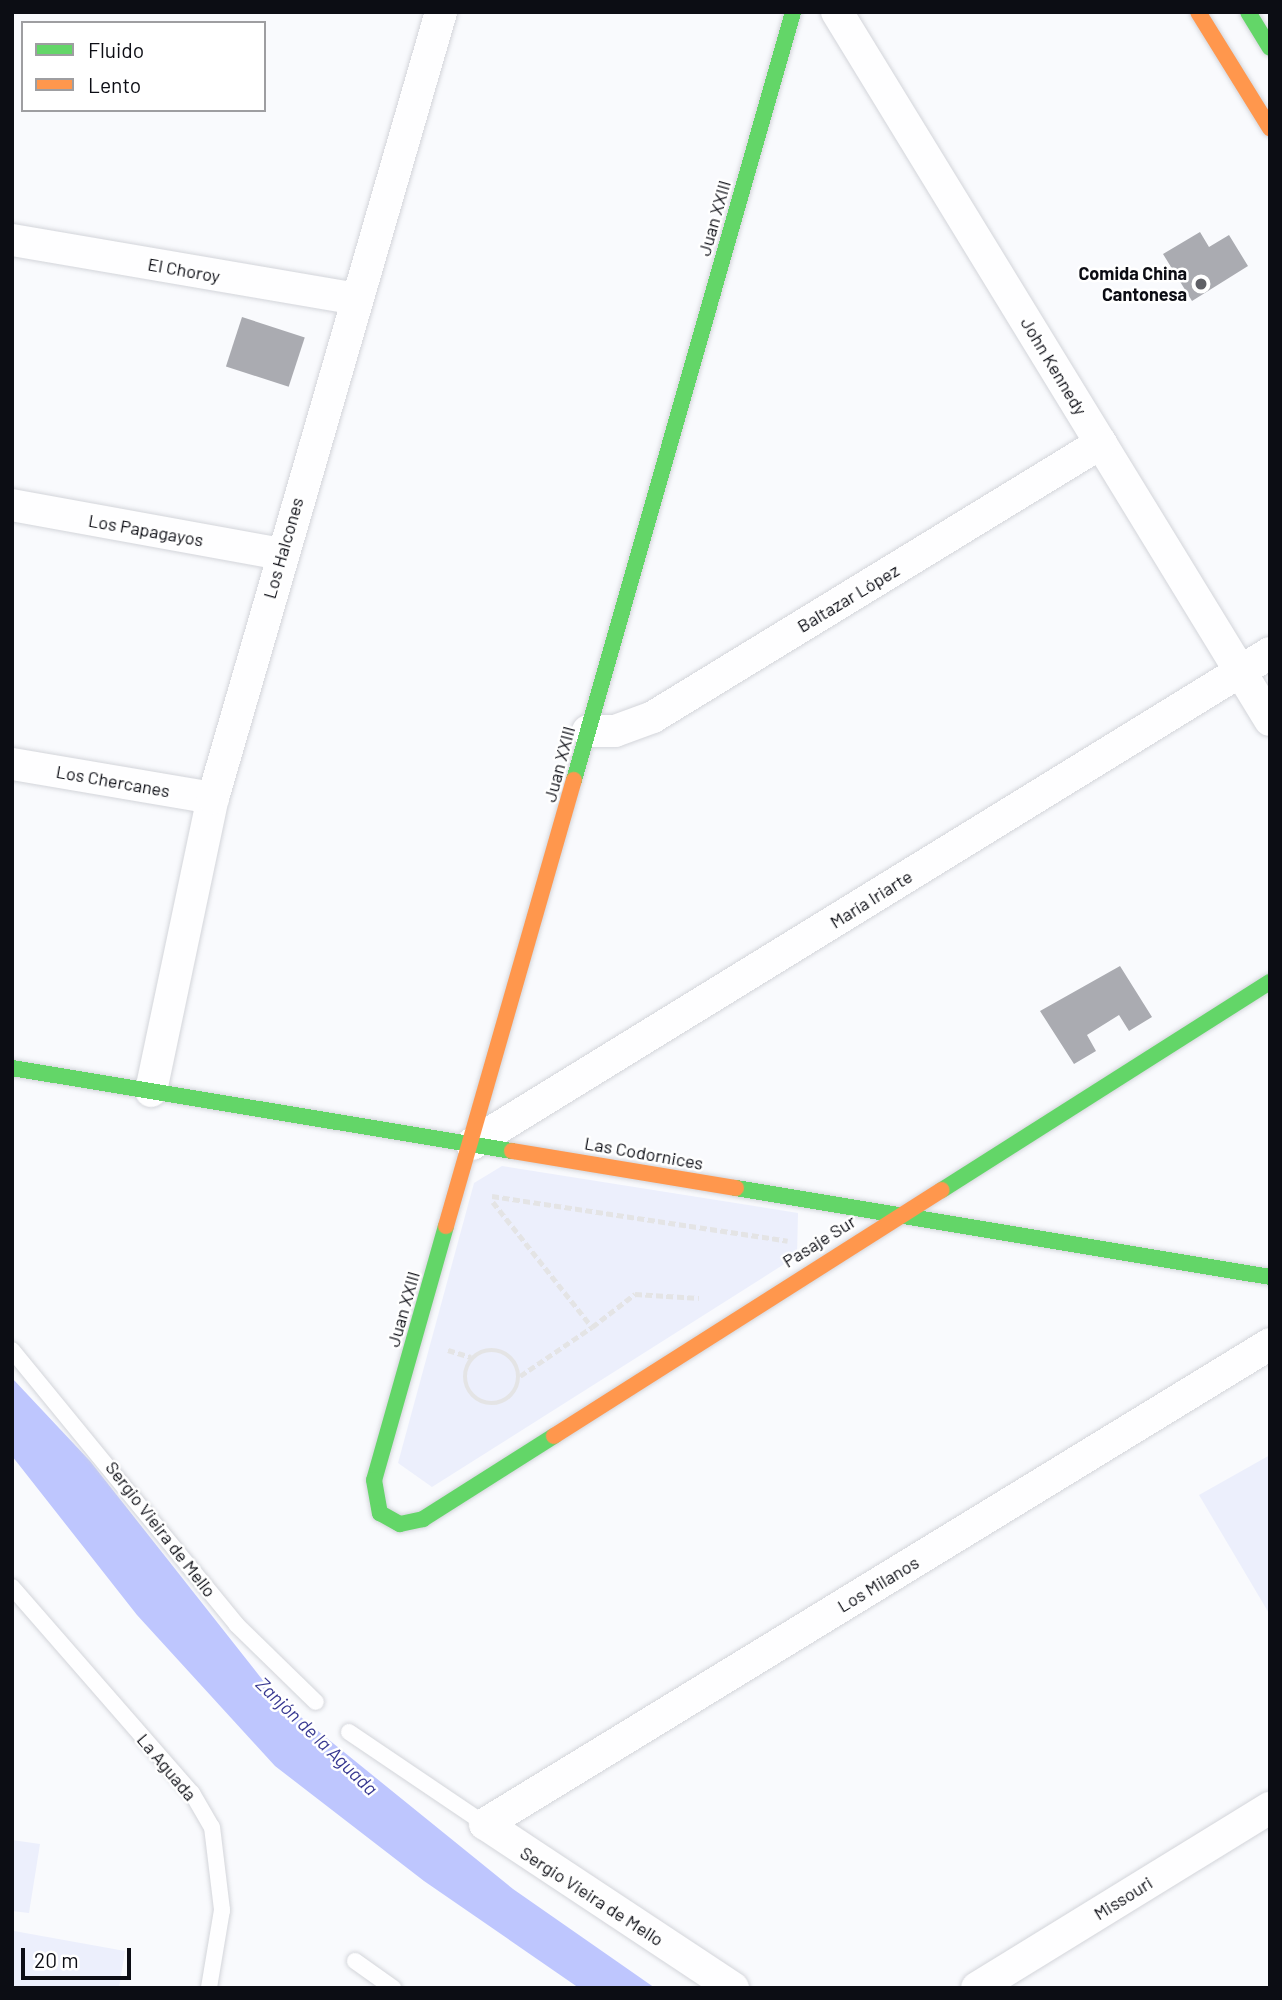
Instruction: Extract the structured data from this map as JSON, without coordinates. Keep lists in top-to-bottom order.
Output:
{
  "streets": {
    "street": [
      "Juan XXIII",
      "El Choroy",
      "John Kennedy",
      "Los Papagayos",
      "Los Halcones",
      "Baltazar López",
      "Los Chercanes",
      "María Iriarte",
      "Las Codornices",
      "Pasaje Sur",
      "Sergio Vieira de Mello",
      "Los Milanos",
      "Missouri"
    ],
    "lane": ["La Aguada"]
  },
  "crossings": [
    ["Juan XXIII", "Baltazar López"],
    ["Juan XXIII", "María Iriarte"],
    ["Juan XXIII", "Las Codornices"],
    ["Juan XXIII", "Pasaje Sur"],
    ["El Choroy", "Los Halcones"],
    ["John Kennedy", "Baltazar López"],
    ["John Kennedy", "María Iriarte"],
    ["Los Papagayos", "Los Halcones"],
    ["Los Halcones", "Los Chercanes"],
    ["Los Halcones", "Las Codornices"],
    ["María Iriarte", "Las Codornices"],
    ["Las Codornices", "Pasaje Sur"],
    ["Sergio Vieira de Mello", "Los Milanos"]
  ],
  "water": ["Zanjón de la Aguada"],
  "places": ["Comida China Cantonesa"],
  "legend": ["Fluido", "Lento"],
  "scale_bar": "20 m"
}
